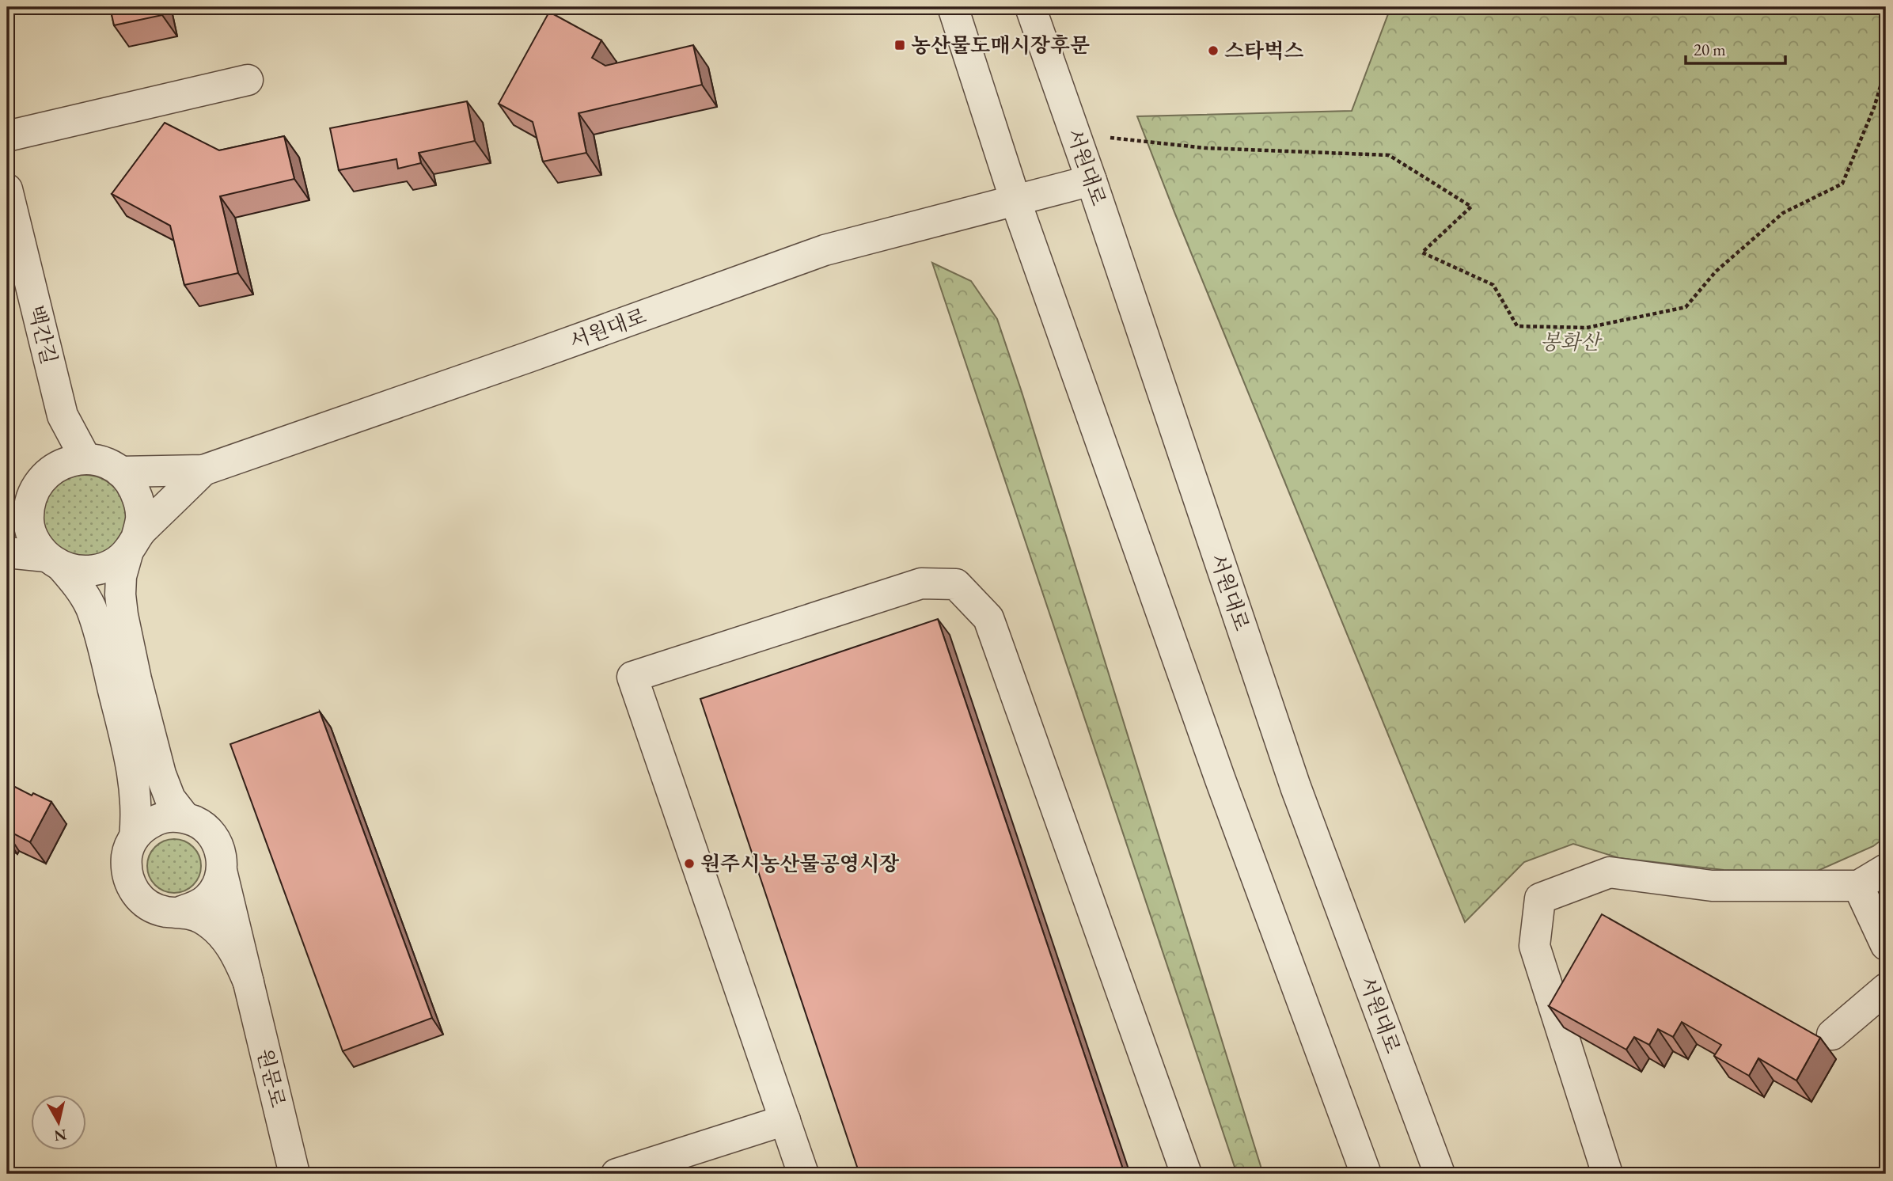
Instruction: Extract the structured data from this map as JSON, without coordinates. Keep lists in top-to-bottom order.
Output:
{
  "streets": {
    "street": ["서원대로", "백간길", "원문로"]
  },
  "parks": ["봉화산"],
  "places": {
    "transit": ["농산물도매시장후문"],
    "other": ["스타벅스", "원주시농산물공영시장"]
  },
  "scale_bar": "20 m",
  "north": "bottom"
}
